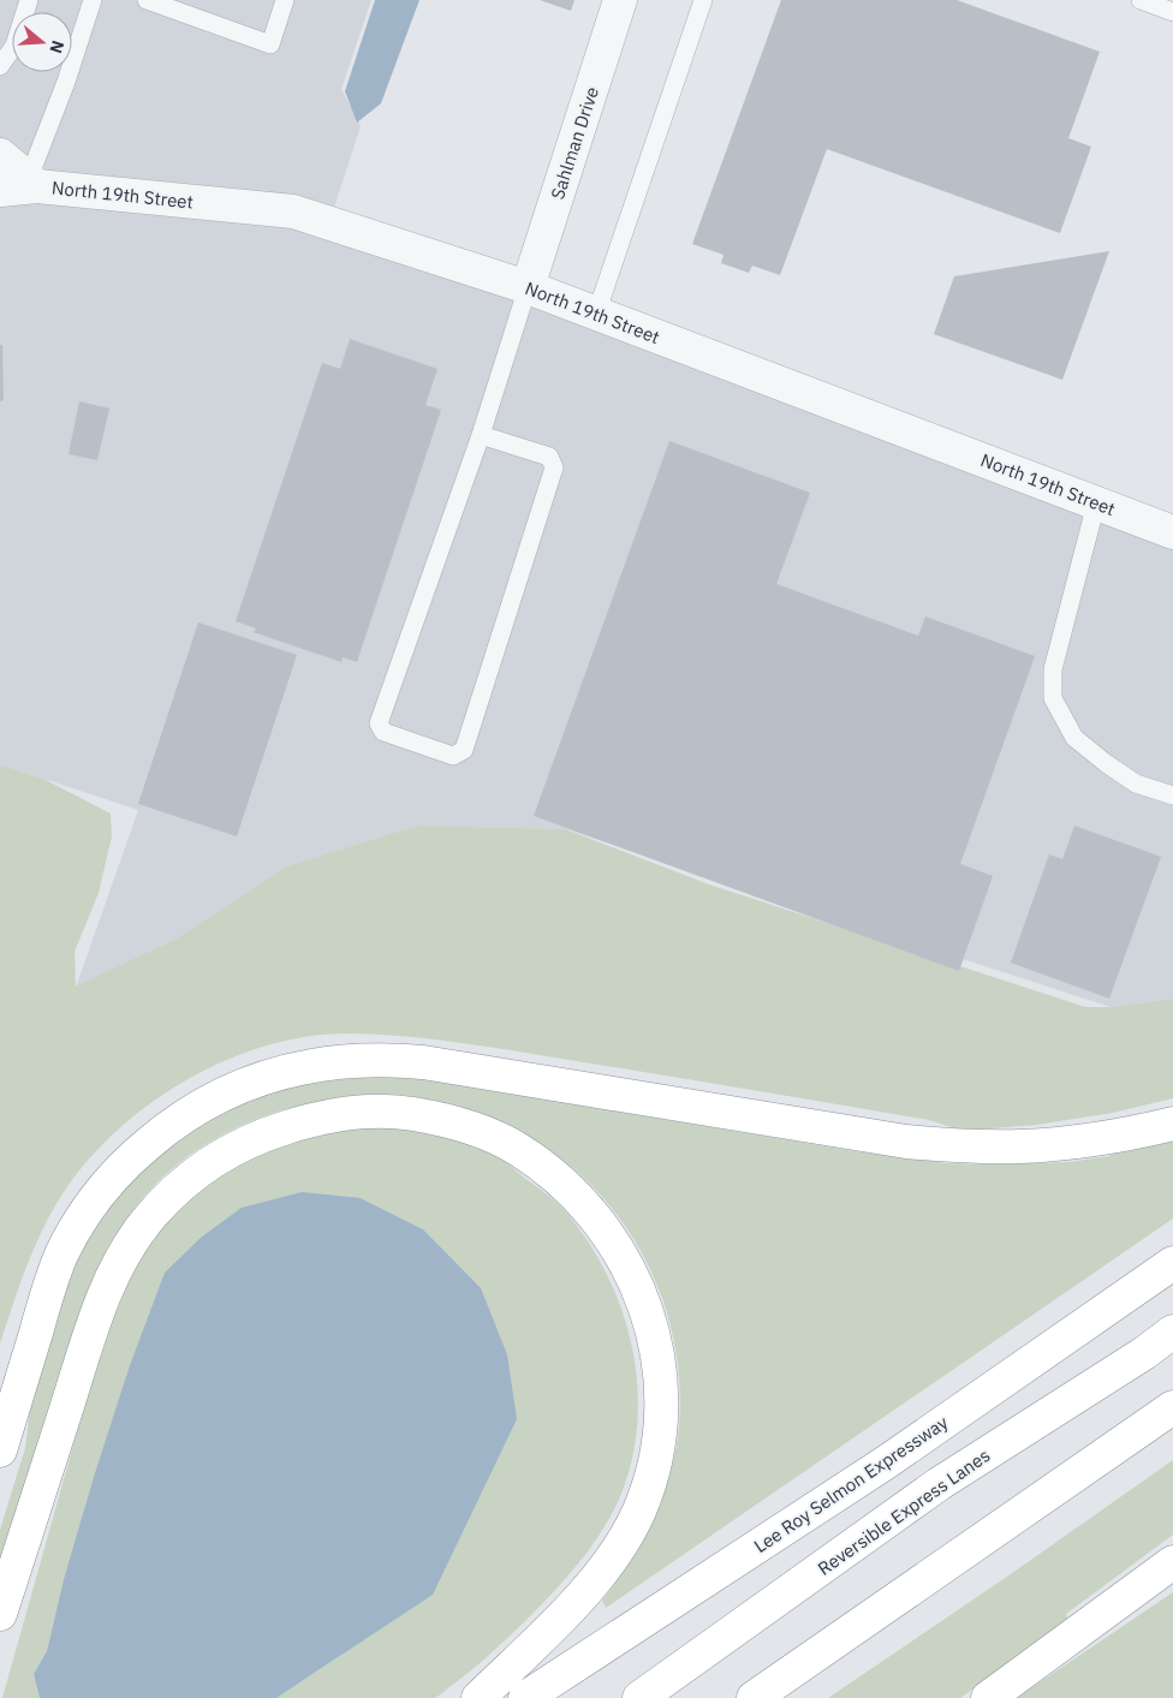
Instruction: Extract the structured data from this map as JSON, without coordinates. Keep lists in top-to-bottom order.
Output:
{
  "streets": {
    "highway": ["Lee Roy Selmon Expressway", "Reversible Express Lanes"],
    "street": ["Sahlman Drive", "North 19th Street"]
  },
  "crossings": [
    ["Sahlman Drive", "North 19th Street"]
  ],
  "north": "right"
}
